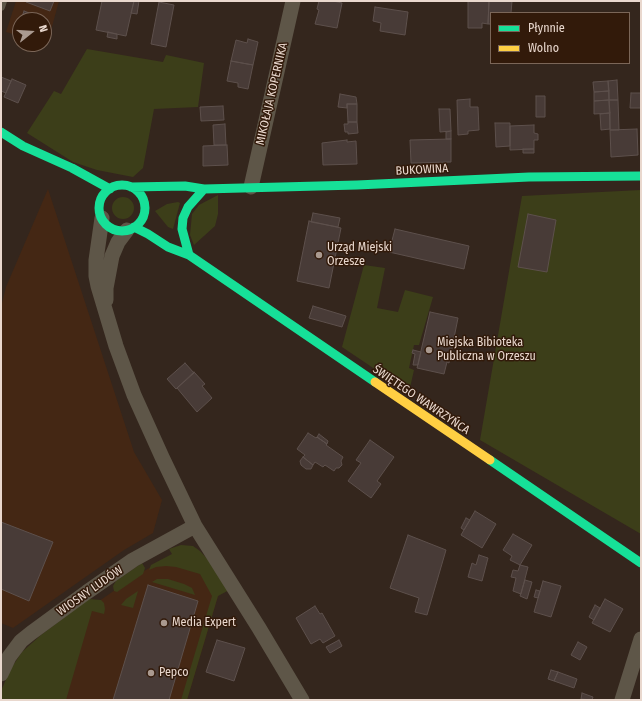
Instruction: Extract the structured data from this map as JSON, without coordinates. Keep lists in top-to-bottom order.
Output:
{
  "streets": {
    "street": [
      "MIKOŁAJA KOPERNIKA",
      "BUKOWINA",
      "ŚWIĘTEGO WAWRZYŃCA",
      "WIOSNY LUDÓW"
    ]
  },
  "crossings": [
    ["MIKOŁAJA KOPERNIKA", "BUKOWINA"],
    ["BUKOWINA", "ŚWIĘTEGO WAWRZYŃCA"]
  ],
  "places": [
    "Urząd Miejski Orzesze",
    "Miejska Bibioteka Publiczna w Orzeszu",
    "Media Expert",
    "Pepco"
  ],
  "legend": ["Płynnie", "Wolno"],
  "north": "right"
}
